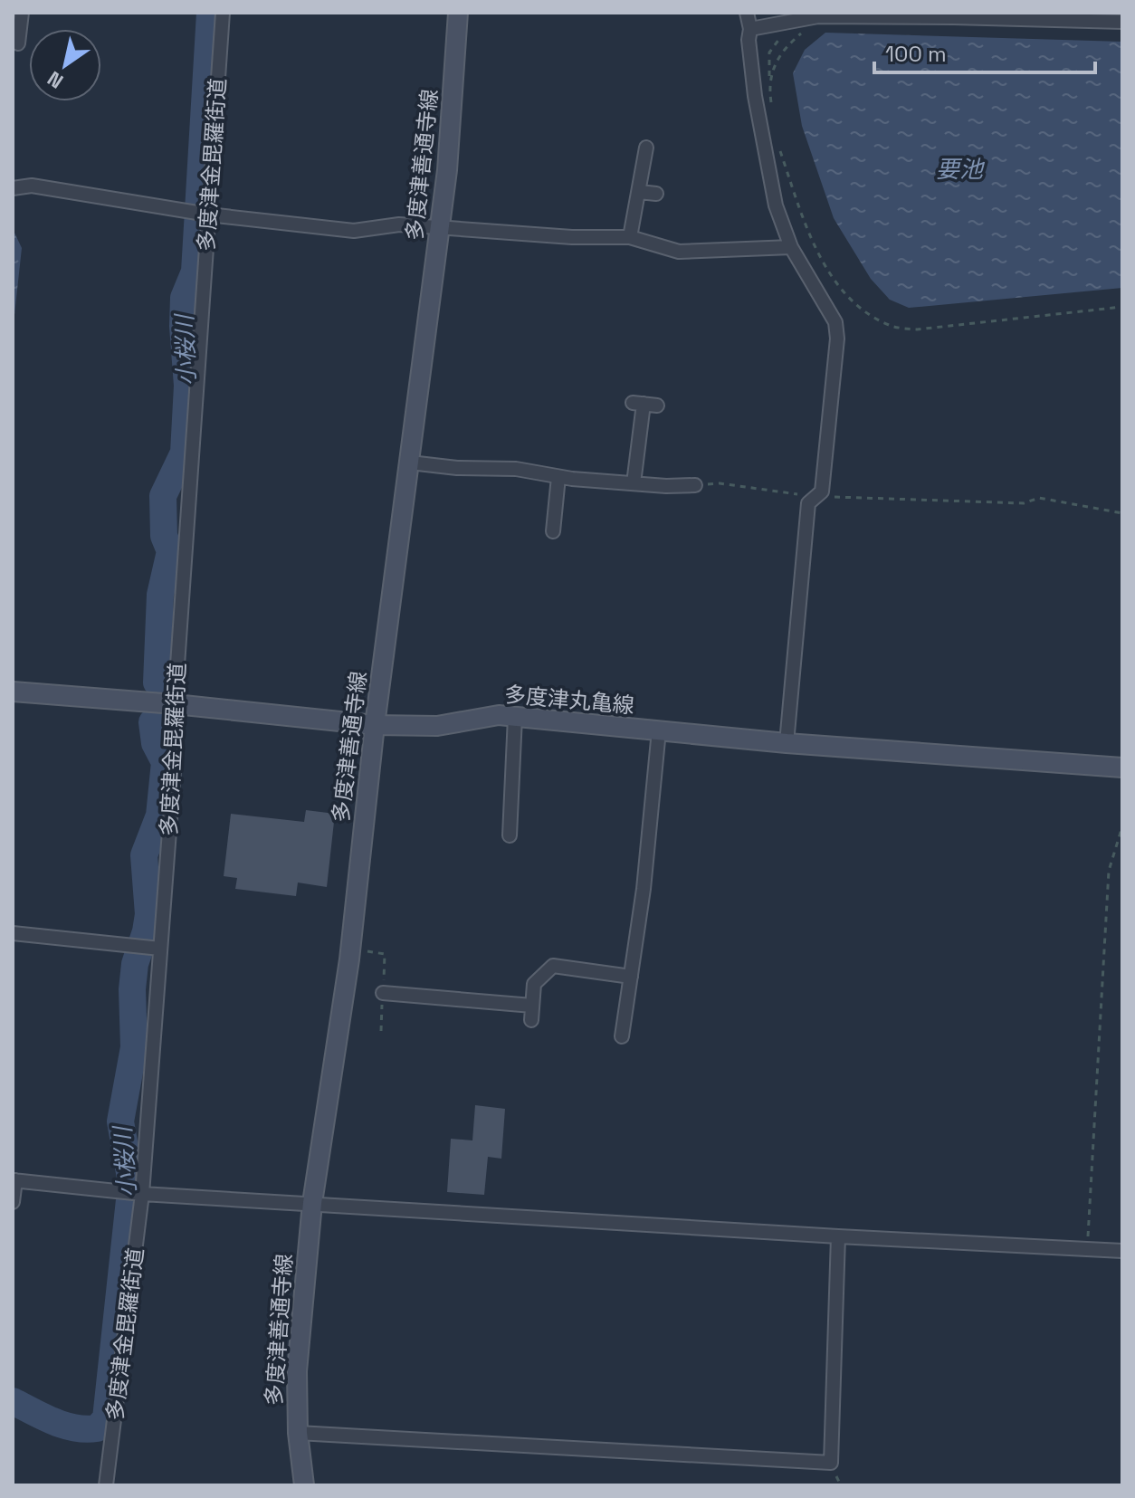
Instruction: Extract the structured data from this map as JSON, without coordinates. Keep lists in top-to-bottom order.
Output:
{
  "streets": {
    "main road": ["多度津善通寺線", "多度津丸亀線"],
    "street": ["多度津金毘羅街道"]
  },
  "crossings": [
    ["多度津金毘羅街道", "多度津丸亀線"],
    ["多度津善通寺線", "多度津丸亀線"]
  ],
  "water": ["要池", "小桜川"],
  "scale_bar": "100 m",
  "north": "bottom left"
}
